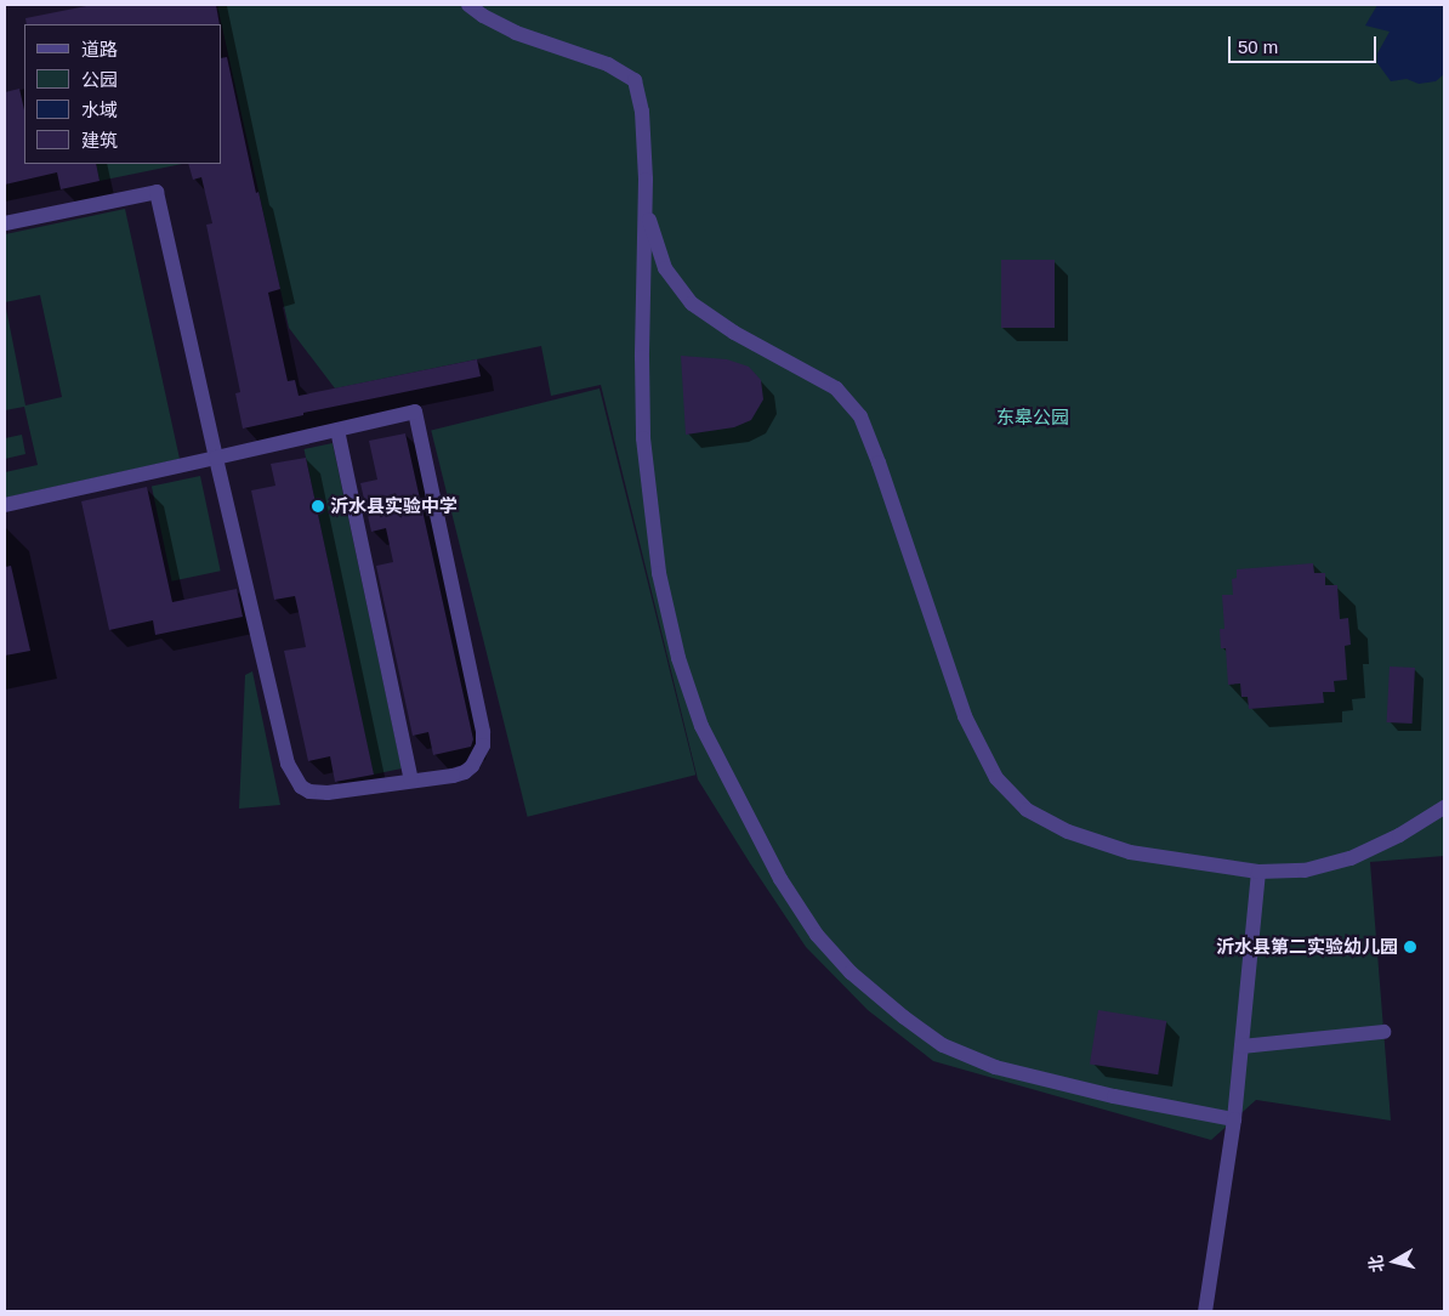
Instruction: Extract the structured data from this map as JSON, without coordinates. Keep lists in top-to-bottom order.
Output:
{
  "parks": ["东皋公园"],
  "places": ["沂水县实验中学", "沂水县第二实验幼儿园"],
  "legend": [
    "道路",
    "公园",
    "水域",
    "建筑"
  ],
  "scale_bar": "50 m",
  "north": "left"
}
